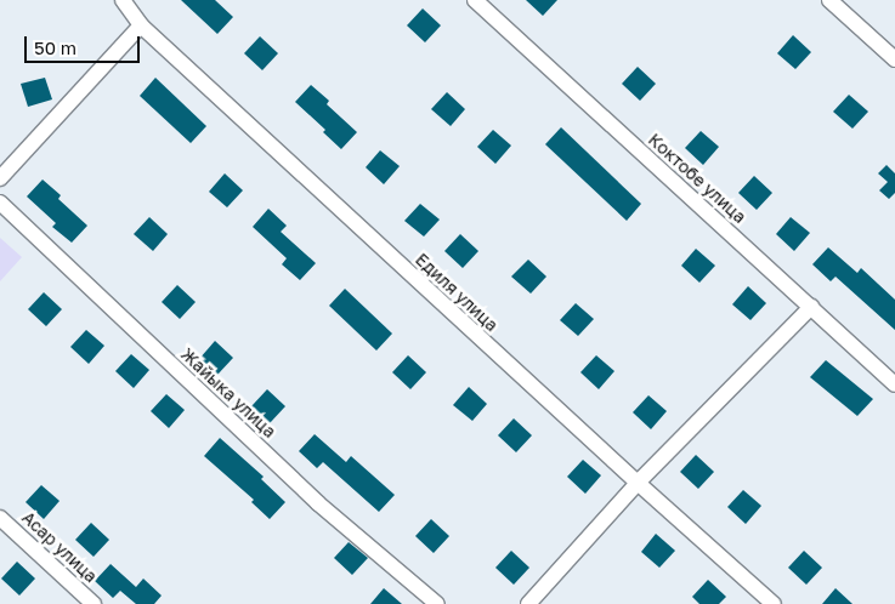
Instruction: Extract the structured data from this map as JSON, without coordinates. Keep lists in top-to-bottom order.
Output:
{
  "streets": {
    "street": [
      "Коктобе улица",
      "Едиля улица",
      "Жайыка улица",
      "Асар улица"
    ]
  },
  "scale_bar": "50 m"
}
